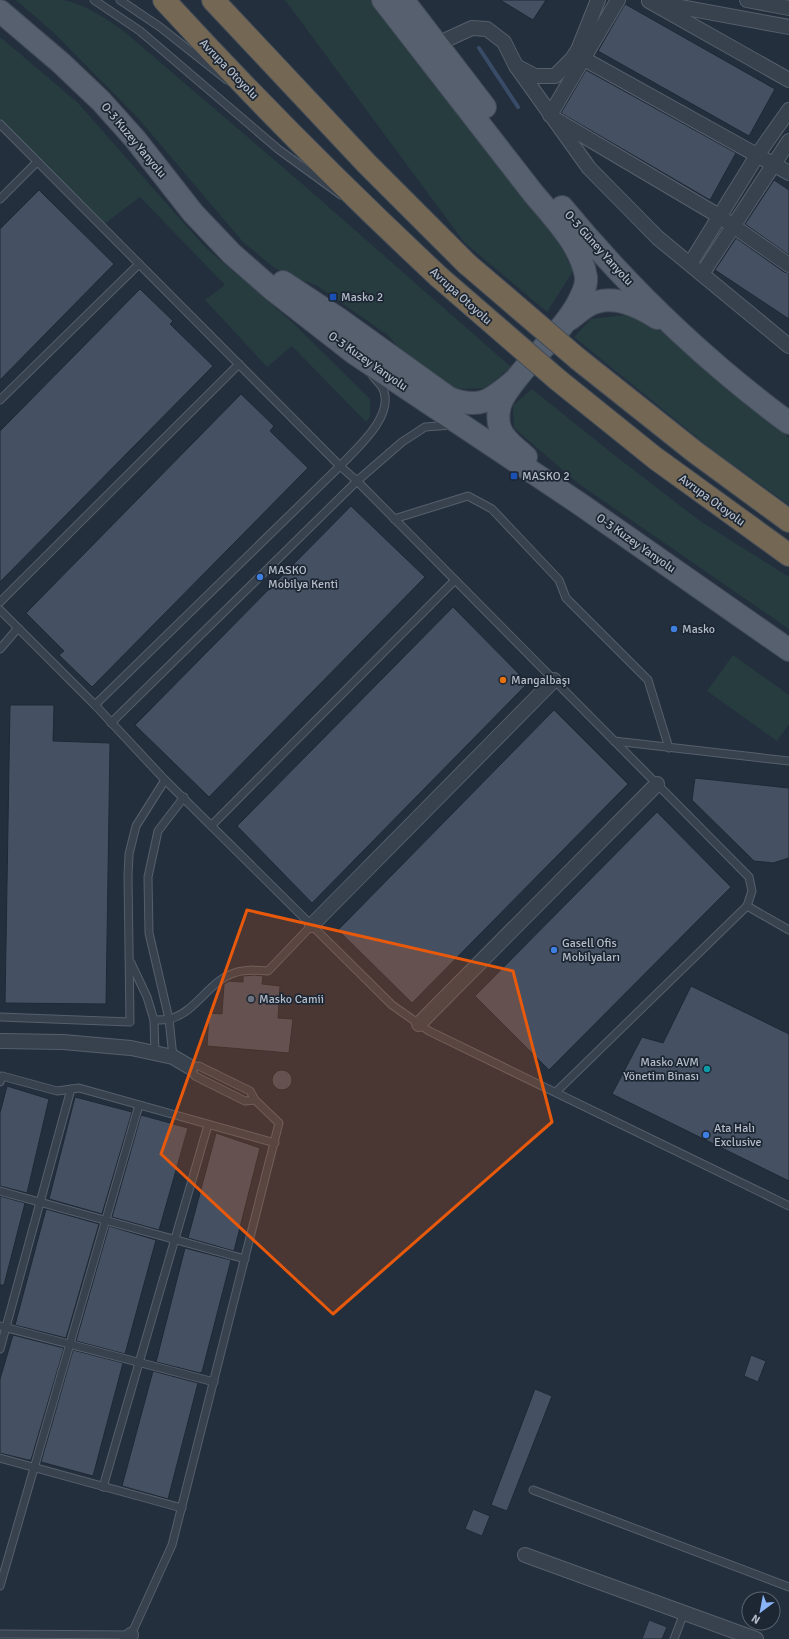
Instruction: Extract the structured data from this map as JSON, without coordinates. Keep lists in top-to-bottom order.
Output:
{
  "streets": {
    "highway": ["Avrupa Otoyolu"],
    "main road": ["O-3 Kuzey Yanyolu", "O-3 Güney Yanyolu"]
  },
  "crossings": [
    ["O-3 Kuzey Yanyolu", "O-3 Güney Yanyolu"]
  ],
  "places": {
    "transit": ["Masko 2", "MASKO 2"],
    "other": [
      "MASKO Mobilya Kenti",
      "Masko",
      "Mangalbaşı",
      "Gasell Ofis Mobilyaları",
      "Masko Camii",
      "Masko AVM Yönetim Binası",
      "Ata Halı Exclusive"
    ]
  },
  "north": "bottom left"
}
